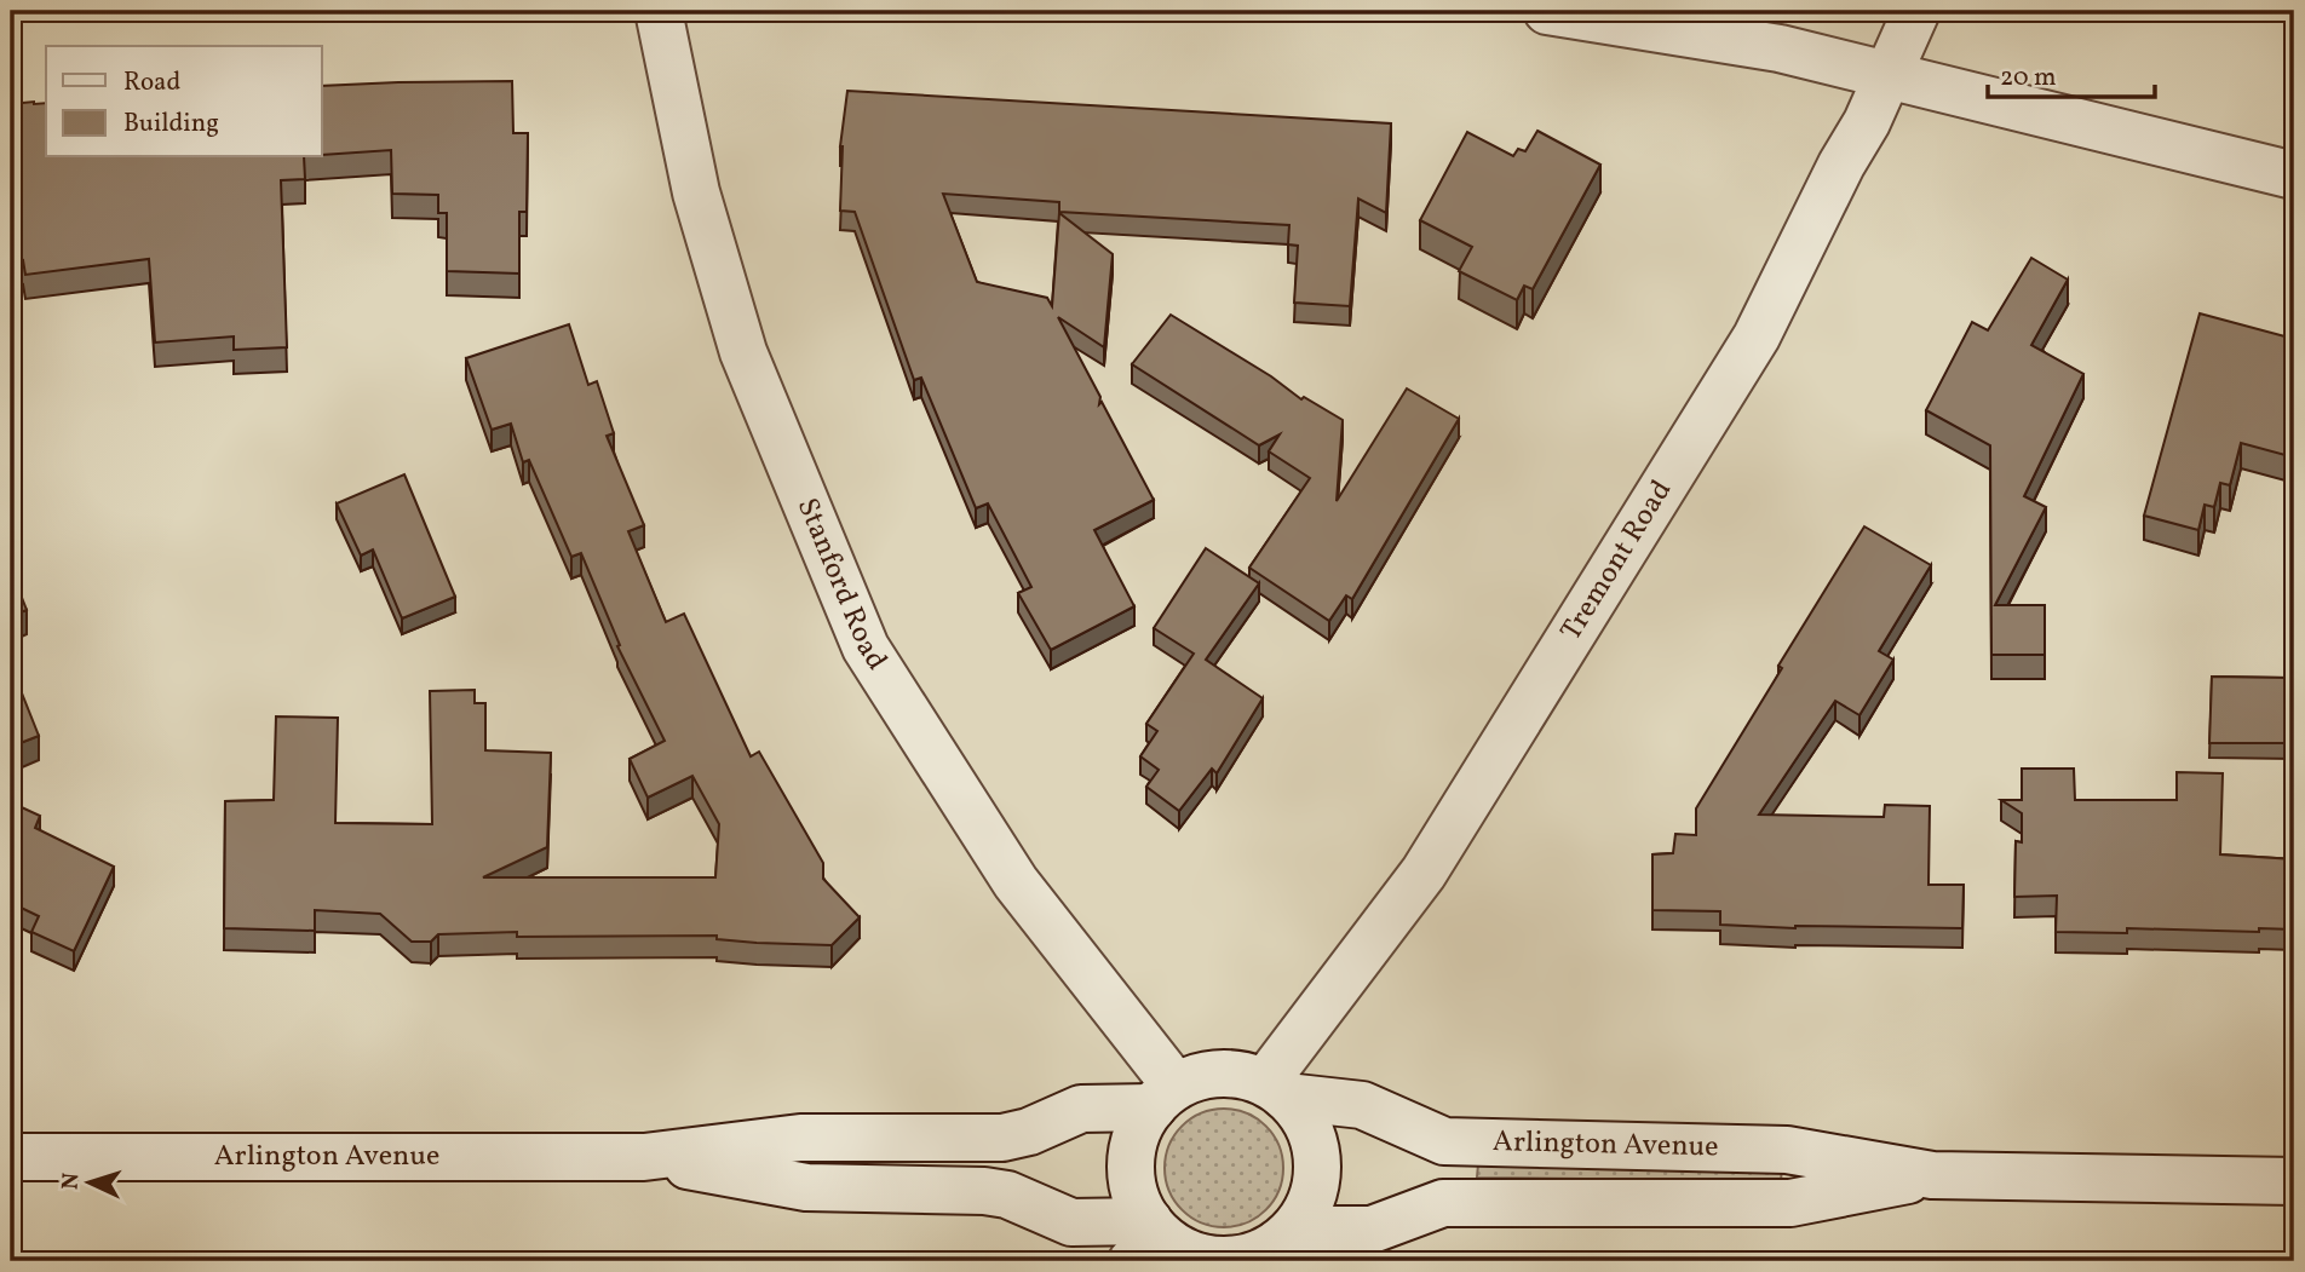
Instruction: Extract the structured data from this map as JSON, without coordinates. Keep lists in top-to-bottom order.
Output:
{
  "streets": {
    "street": ["Tremont Road", "Stanford Road", "Arlington Avenue"]
  },
  "crossings": [
    ["Tremont Road", "Stanford Road"],
    ["Tremont Road", "Arlington Avenue"],
    ["Stanford Road", "Arlington Avenue"]
  ],
  "legend": ["Road", "Building"],
  "scale_bar": "20 m",
  "north": "left"
}
